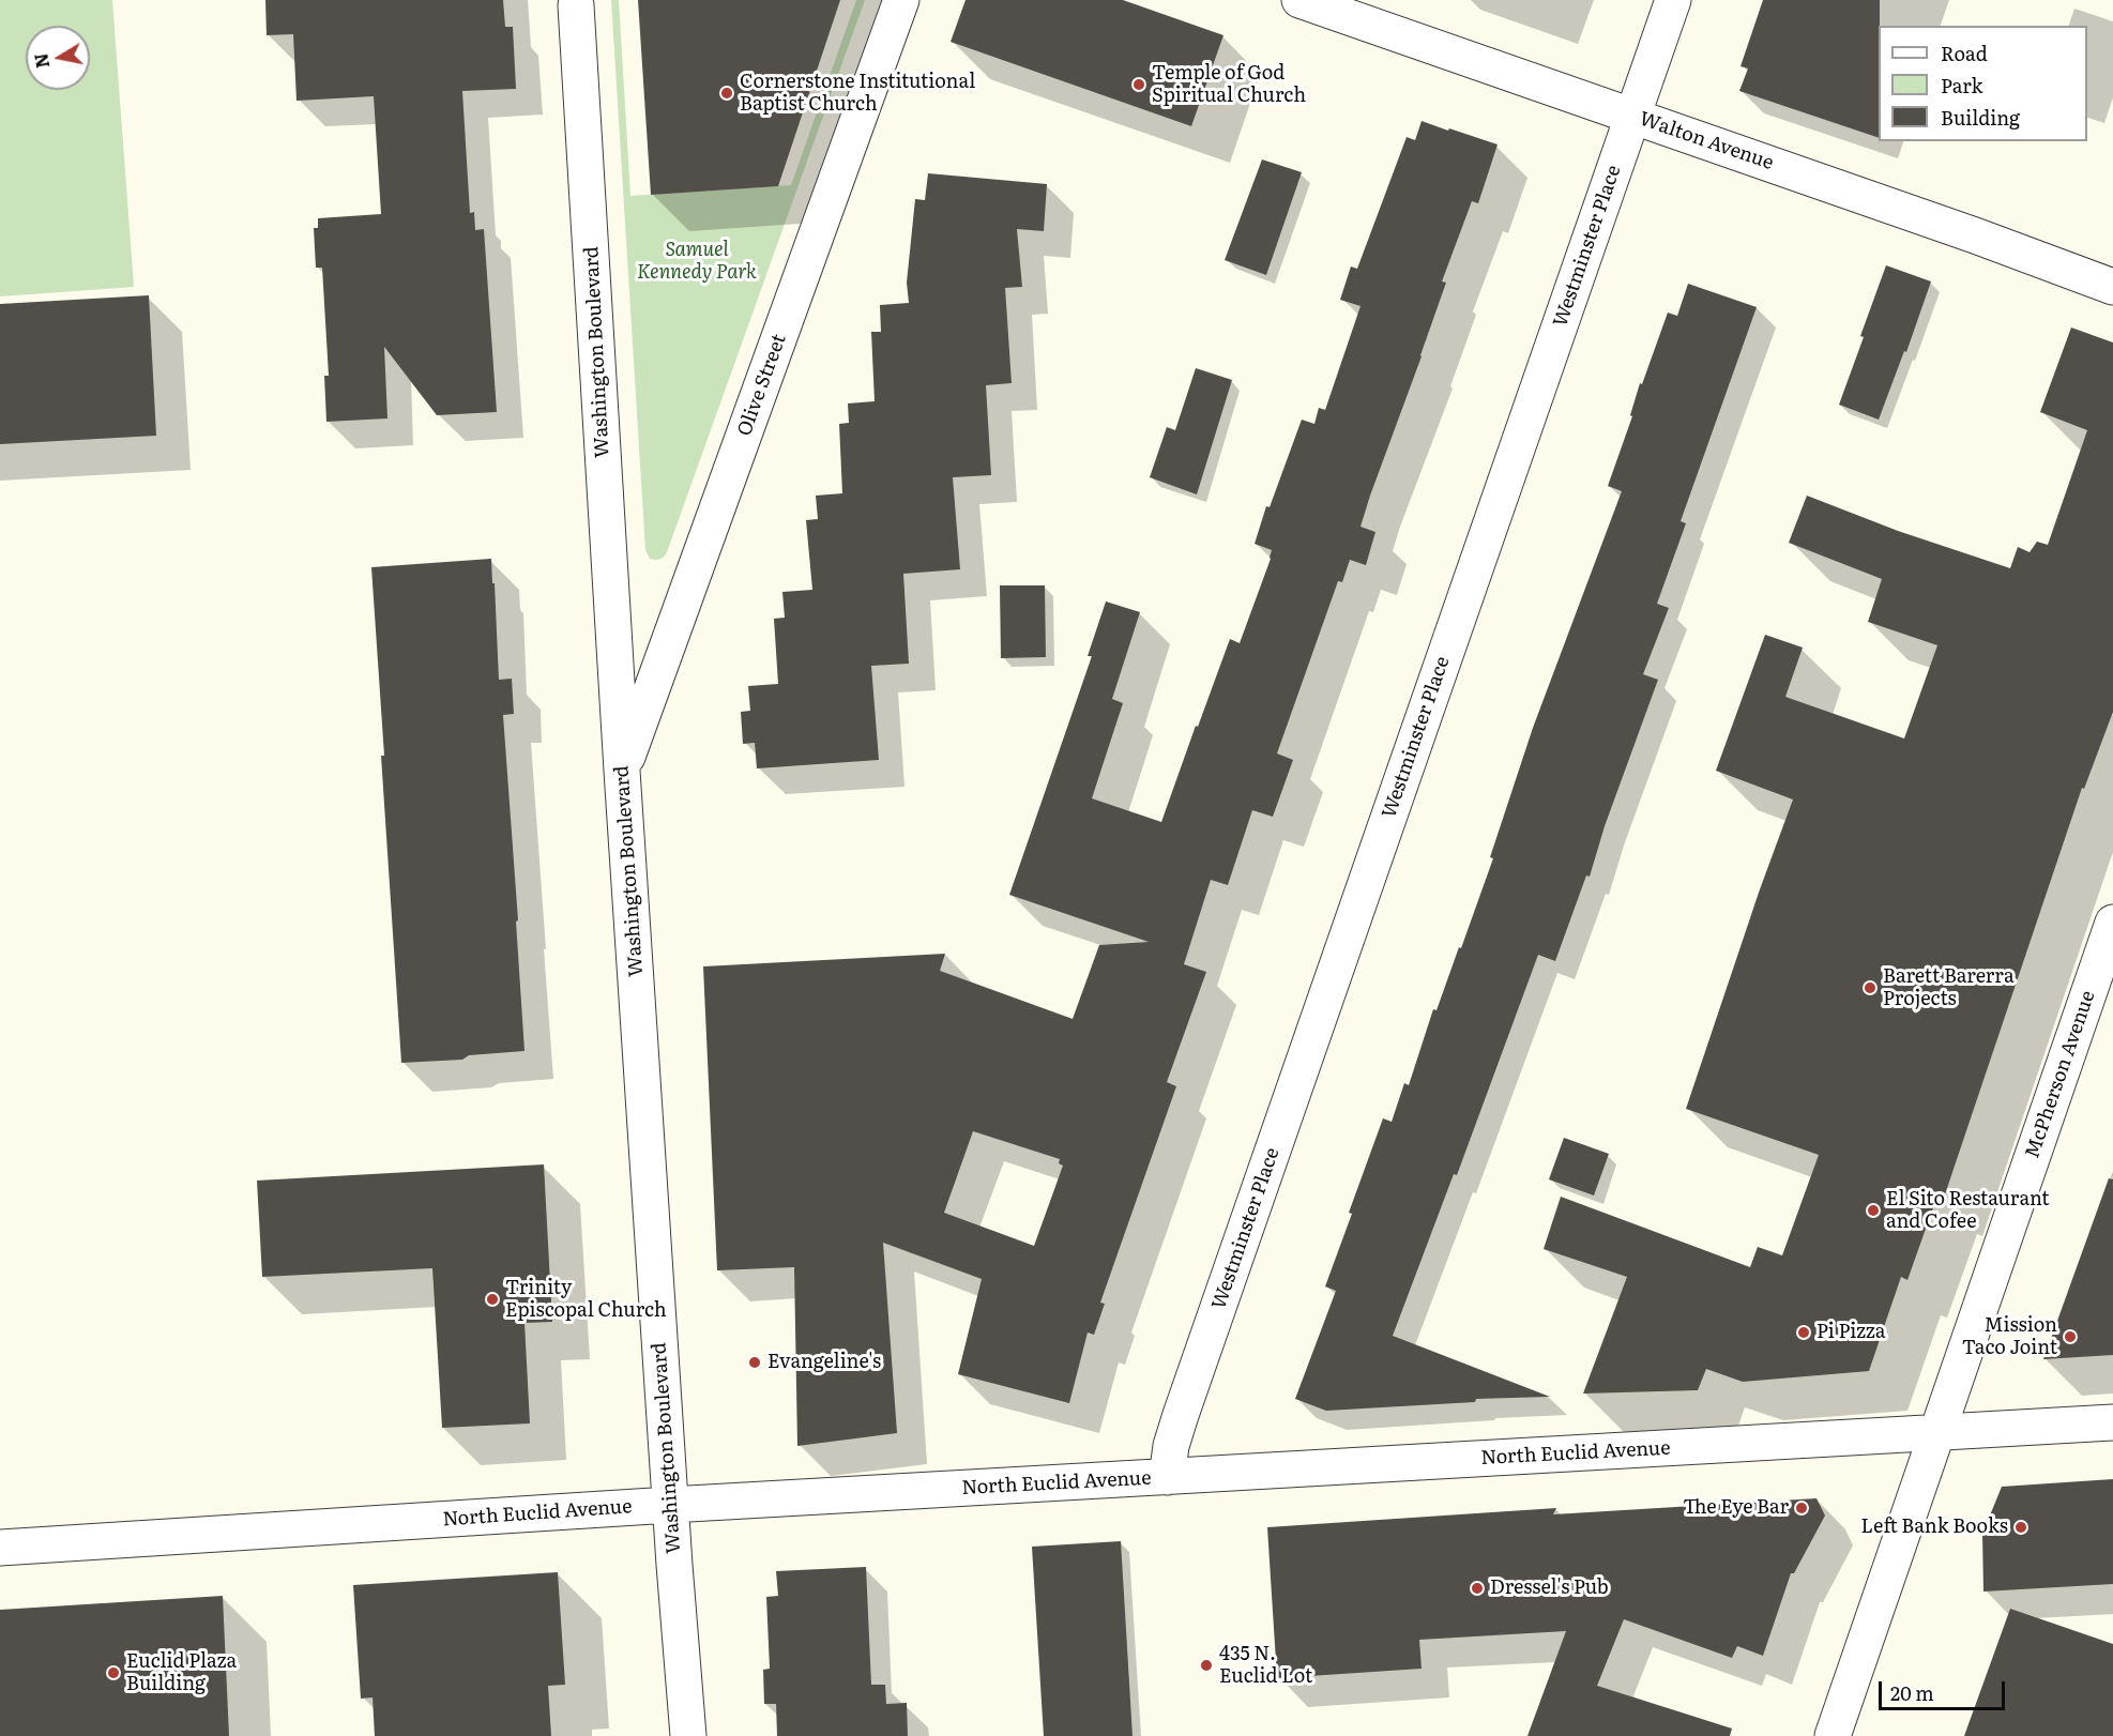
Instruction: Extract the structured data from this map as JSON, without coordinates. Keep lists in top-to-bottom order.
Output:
{
  "streets": {
    "street": [
      "Walton Avenue",
      "Westminster Place",
      "Washington Boulevard",
      "Olive Street",
      "McPherson Avenue",
      "North Euclid Avenue"
    ]
  },
  "crossings": [
    ["Walton Avenue", "Westminster Place"],
    ["Westminster Place", "North Euclid Avenue"],
    ["Washington Boulevard", "Olive Street"],
    ["Washington Boulevard", "North Euclid Avenue"],
    ["McPherson Avenue", "North Euclid Avenue"]
  ],
  "parks": ["Samuel Kennedy Park"],
  "places": [
    "Temple of God Spiritual Church",
    "Cornerstone Institutional Baptist Church",
    "Barett Barerra Projects",
    "El Sito Restaurant and Cofee",
    "Trinity Episcopal Church",
    "Pi Pizza",
    "Mission Taco Joint",
    "Evangeline's",
    "The Eye Bar",
    "Left Bank Books",
    "Dressel's Pub",
    "435 N. Euclid Lot",
    "Euclid Plaza Building"
  ],
  "legend": ["Road", "Park", "Building"],
  "scale_bar": "20 m",
  "north": "left"
}
